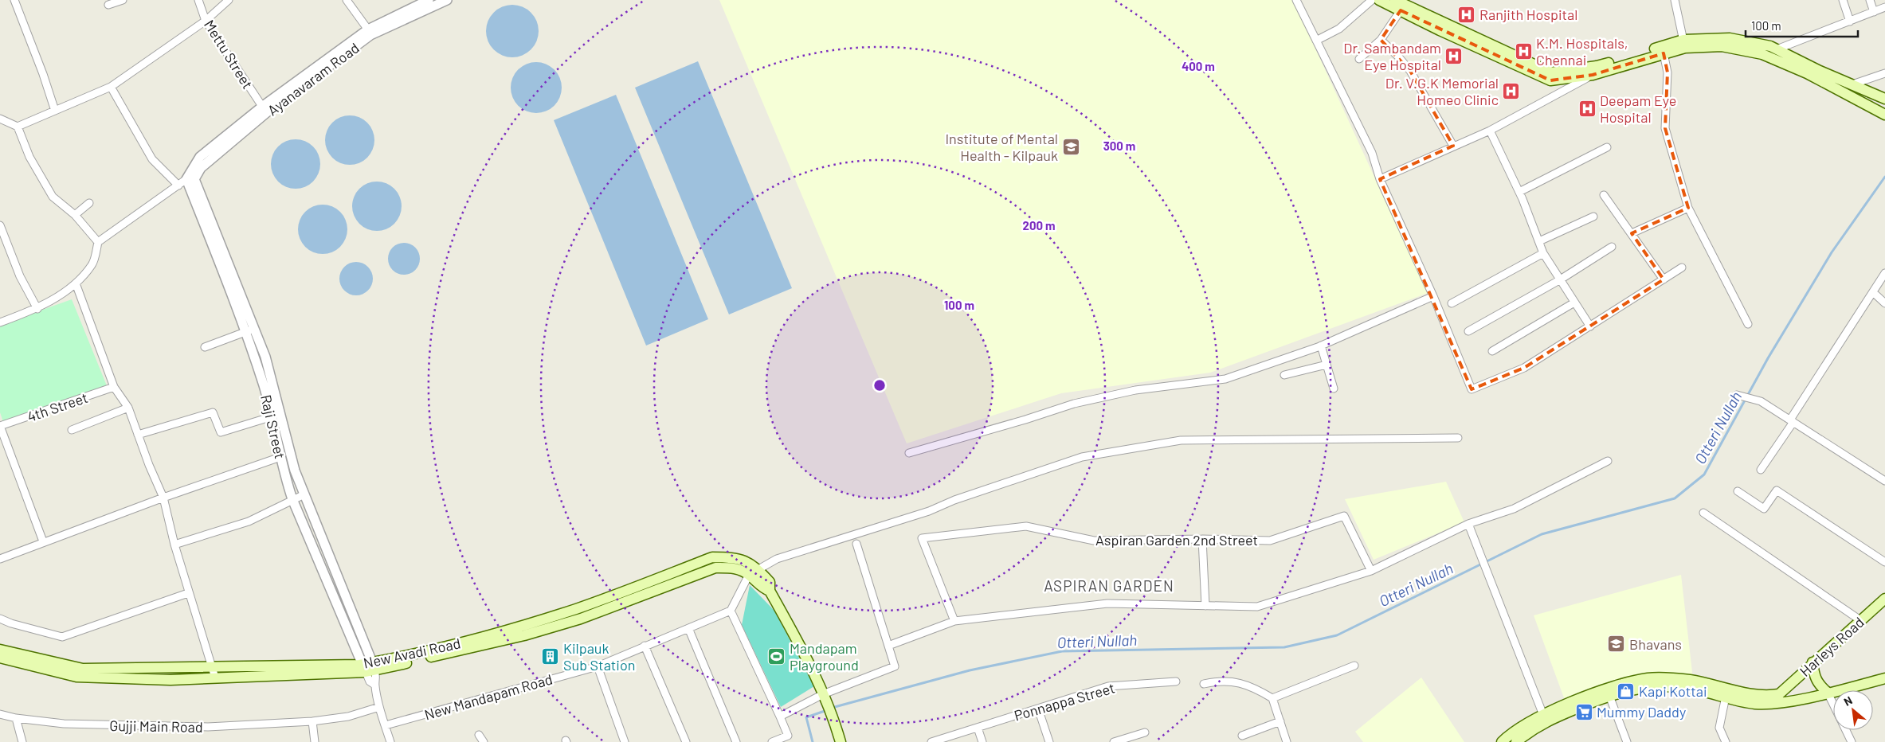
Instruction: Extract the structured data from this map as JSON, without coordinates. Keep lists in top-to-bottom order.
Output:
{
  "streets": {
    "main road": ["Harleys Road", "New Avadi Road"],
    "street": [
      "Mettu Street",
      "Ayanavaram Road",
      "4th Street",
      "Raji Street",
      "Aspiran Garden 2nd Street",
      "New Mandapam Road",
      "Ponnappa Street",
      "Gujji Main Road"
    ]
  },
  "crossings": [
    ["Mettu Street", "Ayanavaram Road"],
    ["Ayanavaram Road", "Raji Street"],
    ["Raji Street", "New Avadi Road"]
  ],
  "districts": ["ASPIRAN GARDEN"],
  "water": ["Otteri Nullah"],
  "places": {
    "hospital": [
      "Ranjith Hospital",
      "K.M. Hospitals, Chennai",
      "Dr. Sambandam Eye Hospital",
      "Dr. V.G.K Memorial Homeo Clinic",
      "Deepam Eye Hospital"
    ],
    "school or university": ["Institute of Mental Health - Kilpauk", "Bhavans"],
    "building": ["Kilpauk Sub Station"],
    "sports": ["Mandapam Playground"],
    "shop": ["Kapi Kottai"],
    "supermarket": ["Mummy Daddy"]
  },
  "scale_bar": "100 m",
  "north": "top left",
  "rings": [
    "400 m",
    "300 m",
    "200 m",
    "100 m"
  ]
}
